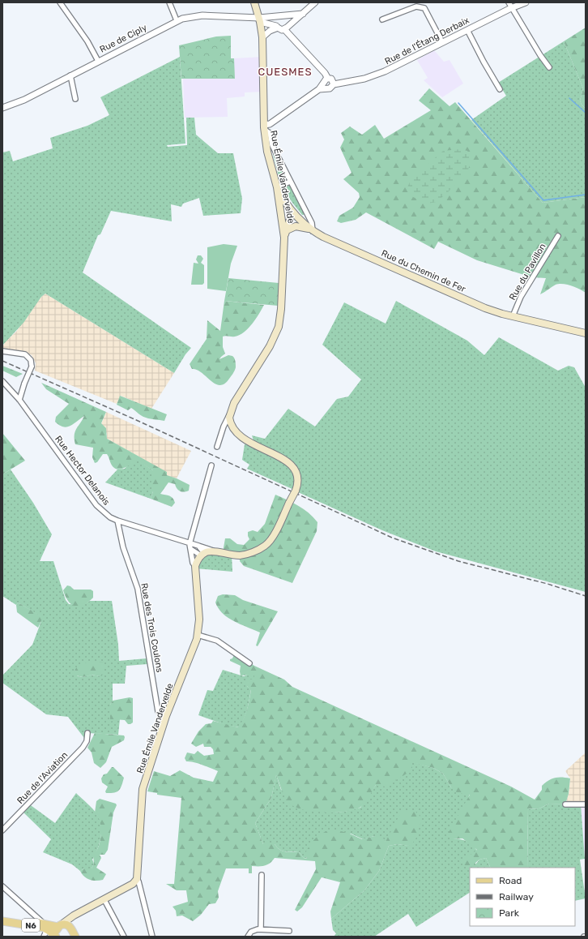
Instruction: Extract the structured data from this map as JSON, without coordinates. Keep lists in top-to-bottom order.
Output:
{
  "streets": {
    "main road": ["Rue Émile Vandervelde", "Rue du Chemin de Fer", "N6"],
    "street": [
      "Rue de Ciply",
      "Rue de l'Étang Derbaix",
      "Rue du Pavillon",
      "Rue Hector Delanois",
      "Rue des Trois Coulons",
      "Rue de l'Aviation"
    ]
  },
  "crossings": [
    ["Rue de Ciply", "Rue Émile Vandervelde"],
    ["Rue Émile Vandervelde", "Rue du Chemin de Fer"],
    ["Rue Émile Vandervelde", "Rue Hector Delanois"],
    ["Rue Émile Vandervelde", "Rue des Trois Coulons"],
    ["Rue du Chemin de Fer", "Rue du Pavillon"],
    ["Rue Hector Delanois", "Rue des Trois Coulons"]
  ],
  "districts": ["CUESMES"],
  "legend": ["Road", "Railway", "Park"]
}
